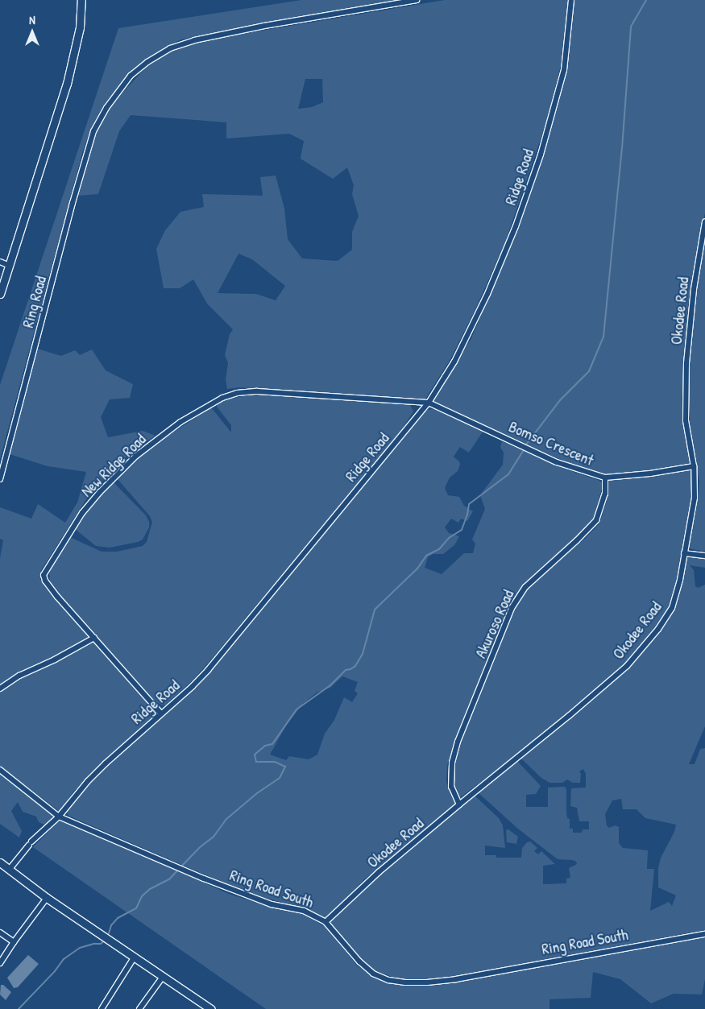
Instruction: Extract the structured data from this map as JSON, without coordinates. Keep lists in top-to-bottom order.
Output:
{
  "streets": {
    "street": [
      "Ridge Road",
      "Ring Road",
      "Okodee Road",
      "Bomso Crescent",
      "New Ridge Road",
      "Akuroso Road",
      "Ring Road South"
    ]
  },
  "crossings": [
    ["Ridge Road", "Bomso Crescent"],
    ["Ridge Road", "New Ridge Road"],
    ["Ridge Road", "Ring Road South"],
    ["Okodee Road", "Bomso Crescent"],
    ["Okodee Road", "Akuroso Road"],
    ["Okodee Road", "Ring Road South"],
    ["Bomso Crescent", "New Ridge Road"],
    ["Bomso Crescent", "Akuroso Road"]
  ],
  "north": "top"
}
